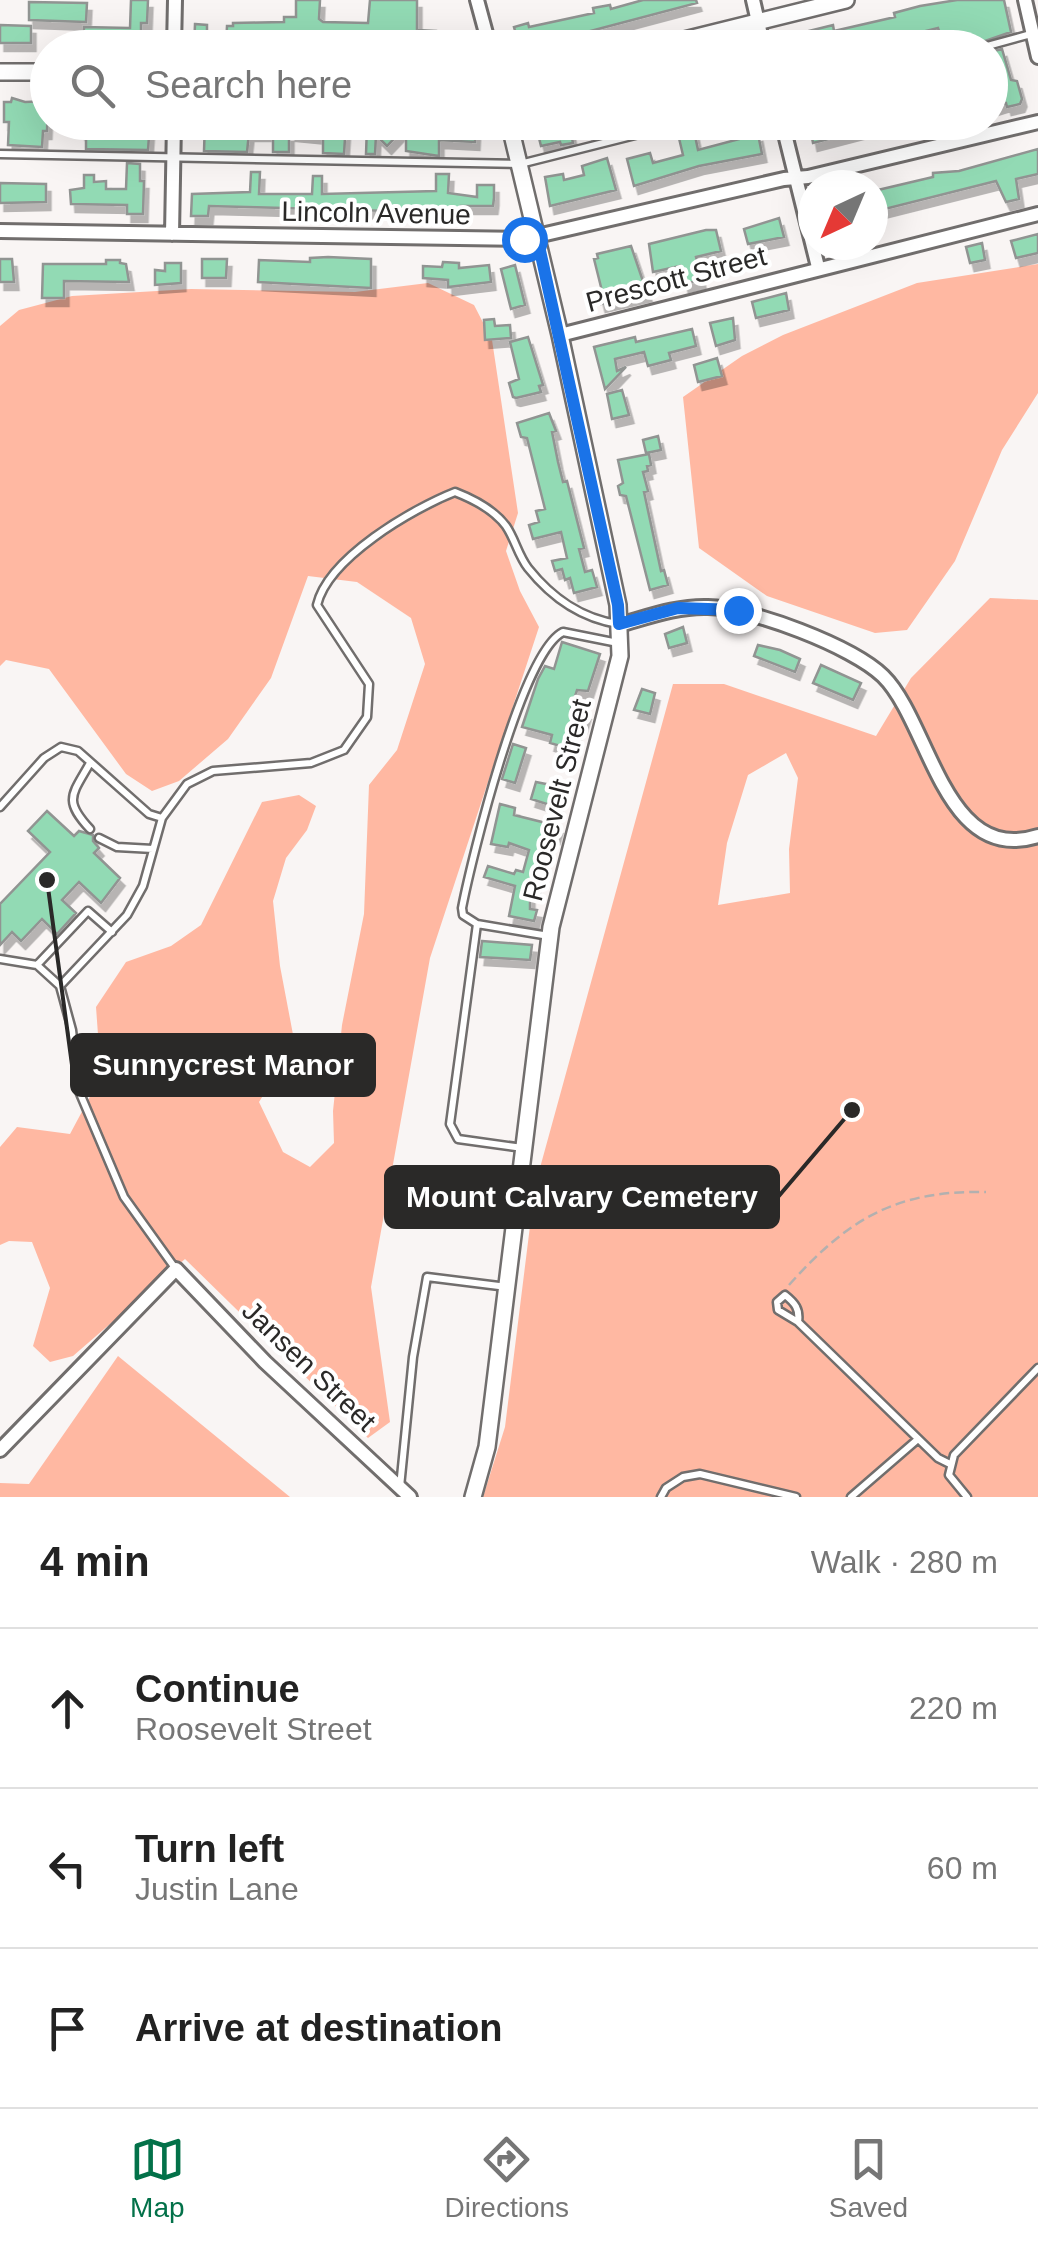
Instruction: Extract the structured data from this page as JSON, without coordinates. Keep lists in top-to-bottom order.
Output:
{
  "streets": {
    "street": [
      "Lincoln Avenue",
      "Prescott Street",
      "Roosevelt Street",
      "Jansen Street"
    ]
  },
  "crossings": [
    ["Lincoln Avenue", "Roosevelt Street"],
    ["Prescott Street", "Roosevelt Street"]
  ],
  "places": ["Sunnycrest Manor", "Mount Calvary Cemetery"],
  "north": "bottom left",
  "page": {
    "search": "Search here",
    "heading": ["4 min", "Walk · 280 m"],
    "list": [
      ["Continue", "Roosevelt Street", "220 m"],
      ["Turn left", "Justin Lane", "60 m"],
      "Arrive at destination"
    ],
    "nav": ["Map", "Directions", "Saved"]
  }
}
